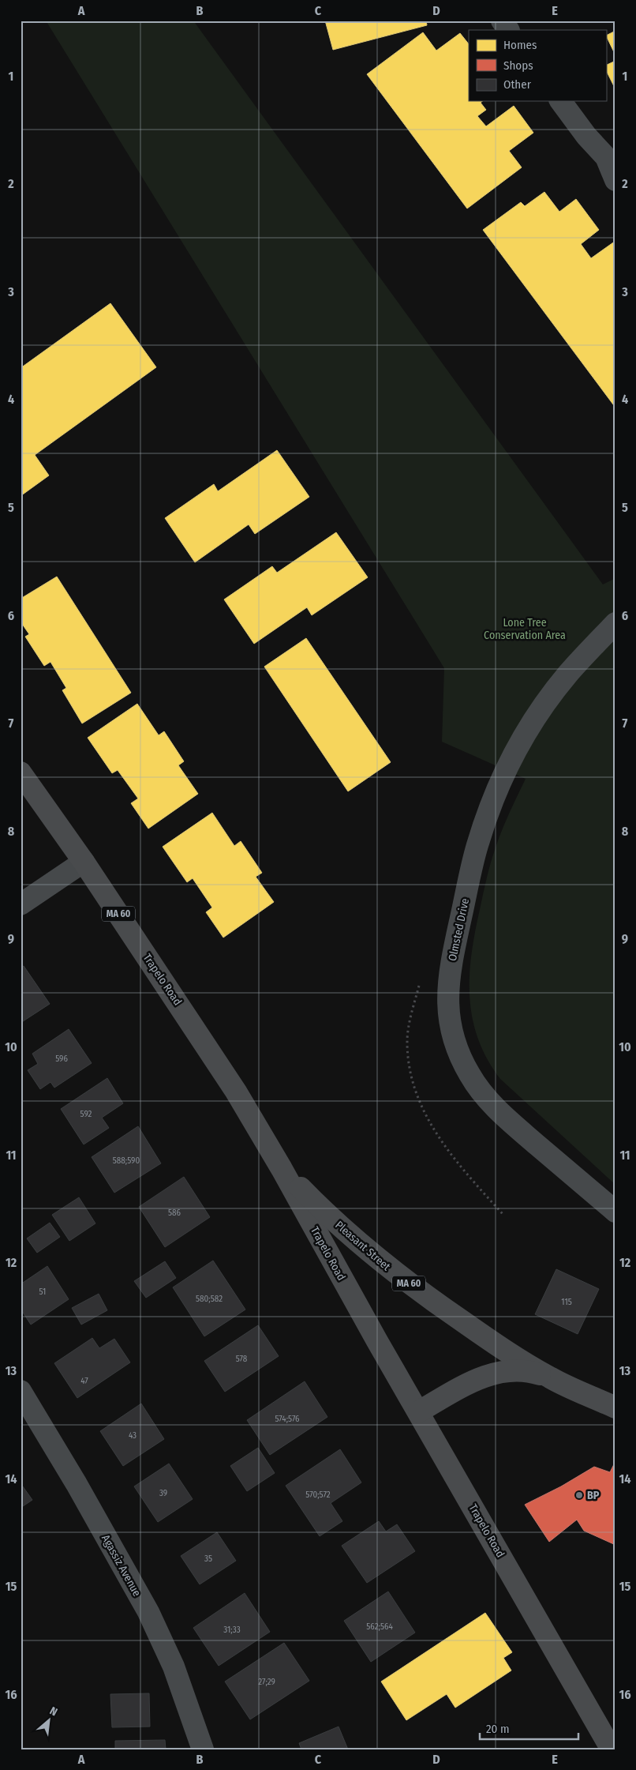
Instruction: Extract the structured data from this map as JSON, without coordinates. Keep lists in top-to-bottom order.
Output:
{
  "streets": {
    "main road": ["MA 60", "Trapelo Road", "Pleasant Street"],
    "street": ["Olmsted Drive", "Agassiz Avenue"]
  },
  "crossings": [
    ["Trapelo Road", "Pleasant Street"]
  ],
  "parks": ["Lone Tree Conservation Area"],
  "places": ["BP"],
  "house_numbers": [
    "596",
    "592",
    "588;590",
    "586",
    "51",
    "580;582",
    "115",
    "578",
    "47",
    "574;576",
    "43",
    "39",
    "570;572",
    "35",
    "562;564",
    "31;33",
    "27;29"
  ],
  "legend": ["Homes", "Shops", "Other"],
  "scale_bar": "20 m",
  "north": "top right",
  "grid": {
    "columns": [
      "A",
      "B",
      "C",
      "D",
      "E"
    ],
    "rows": [
      "1",
      "2",
      "3",
      "4",
      "5",
      "6",
      "7",
      "8",
      "9",
      "10",
      "11",
      "12",
      "13",
      "14",
      "15",
      "16"
    ]
  }
}
